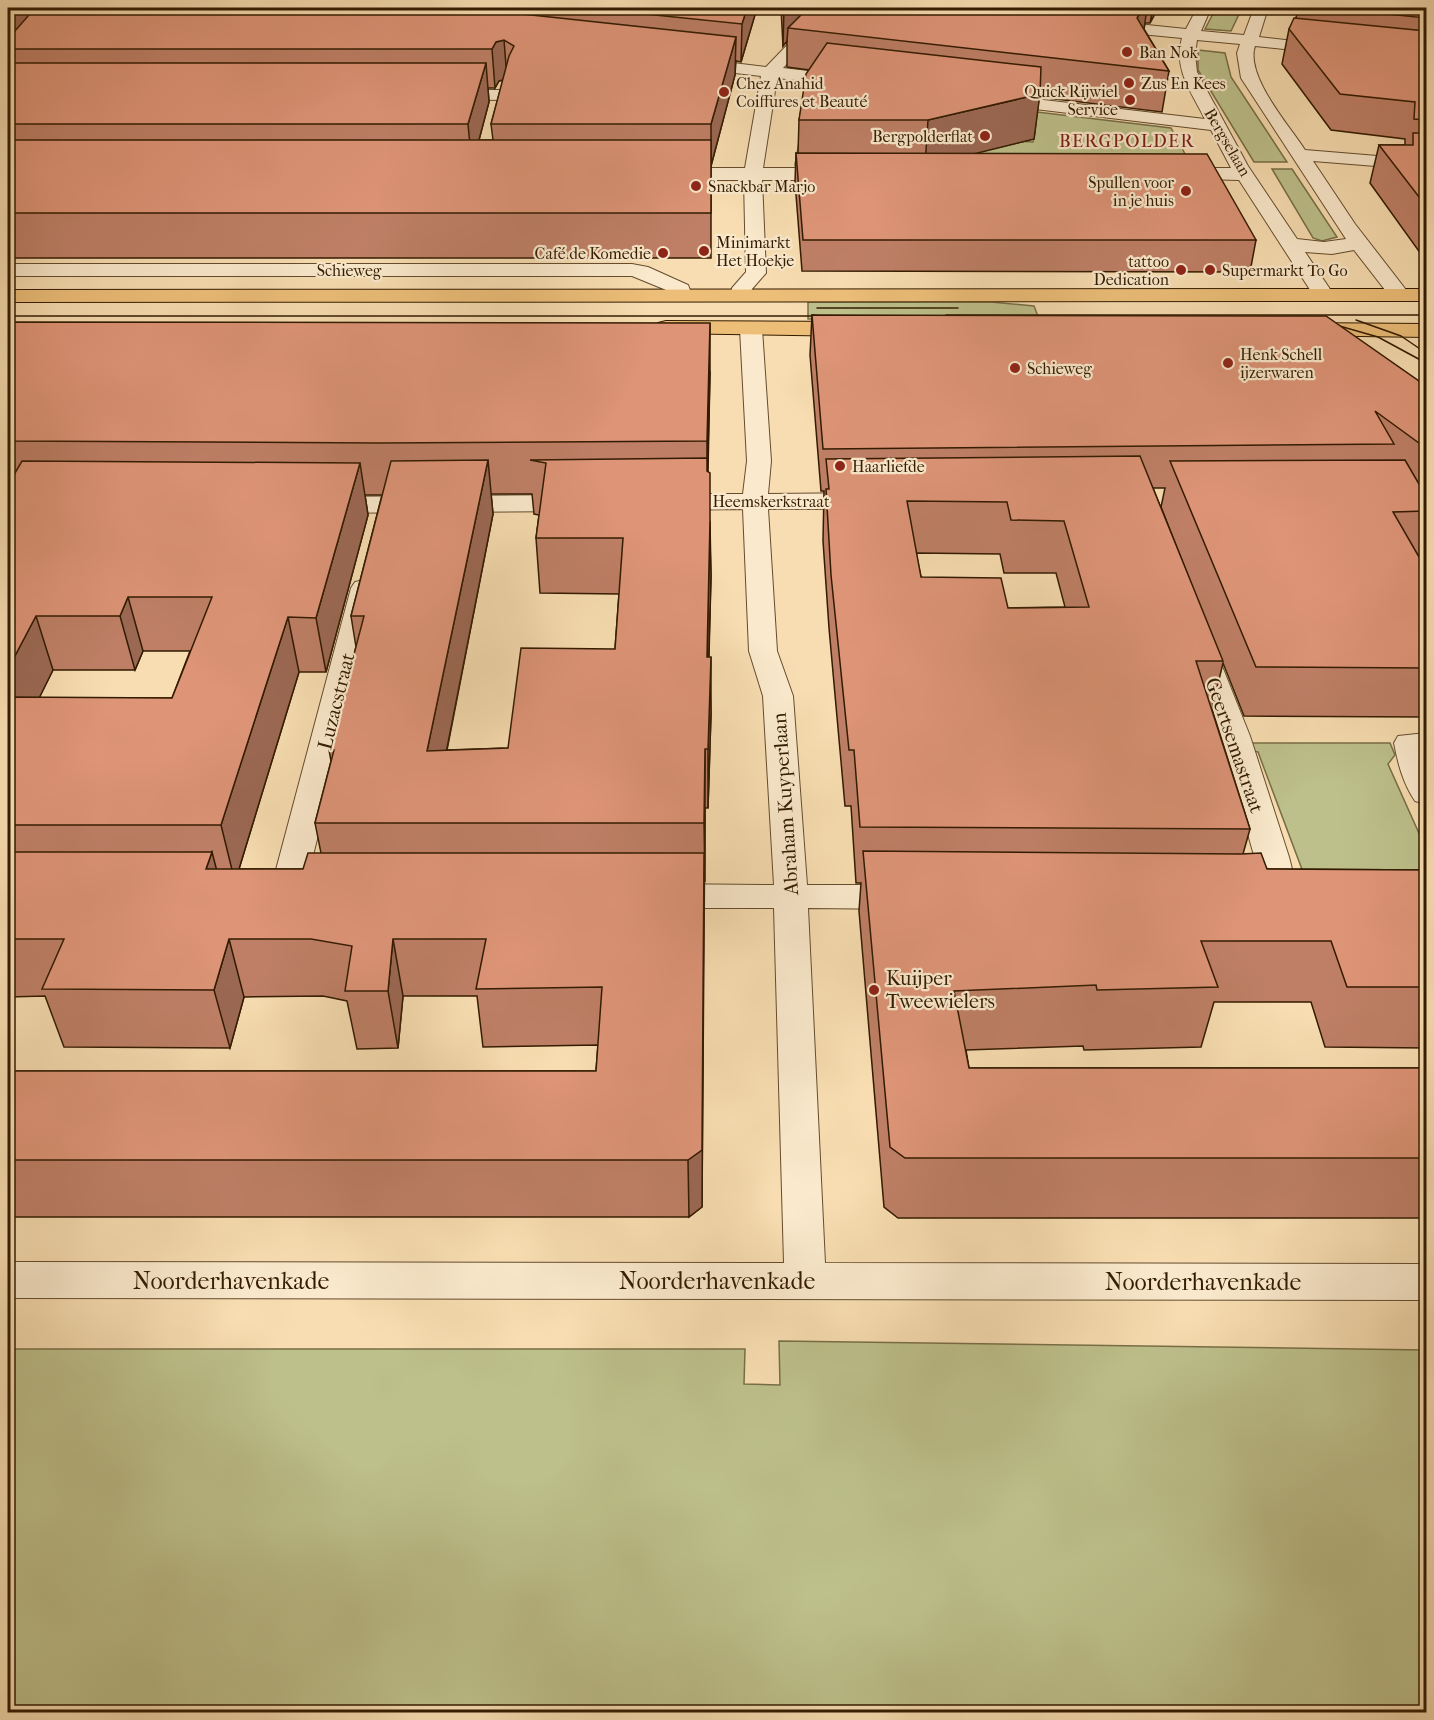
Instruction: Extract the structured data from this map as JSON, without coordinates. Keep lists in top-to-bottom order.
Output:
{
  "streets": {
    "main road": ["Bergselaan", "Schieweg"],
    "street": [
      "Heemskerkstraat",
      "Luzacstraat",
      "Geertsemastraat",
      "Abraham Kuyperlaan",
      "Noorderhavenkade"
    ]
  },
  "crossings": [
    ["Bergselaan", "Schieweg"],
    ["Heemskerkstraat", "Abraham Kuyperlaan"],
    ["Abraham Kuyperlaan", "Noorderhavenkade"]
  ],
  "districts": ["BERGPOLDER"],
  "places": [
    "Ban Nok",
    "Zus En Kees",
    "Chez Anahid Coiffures et Beauté",
    "Quick Rijwiel Service",
    "Bergpolderflat",
    "Snackbar Marjo",
    "Spullen voor in je huis",
    "Minimarkt Het Hoekje",
    "Café de Komedie",
    "tattoo Dedication",
    "Supermarkt To Go",
    "Henk Schell ijzerwaren",
    "Schieweg",
    "Haarliefde",
    "Kuijper Tweewielers"
  ]
}
